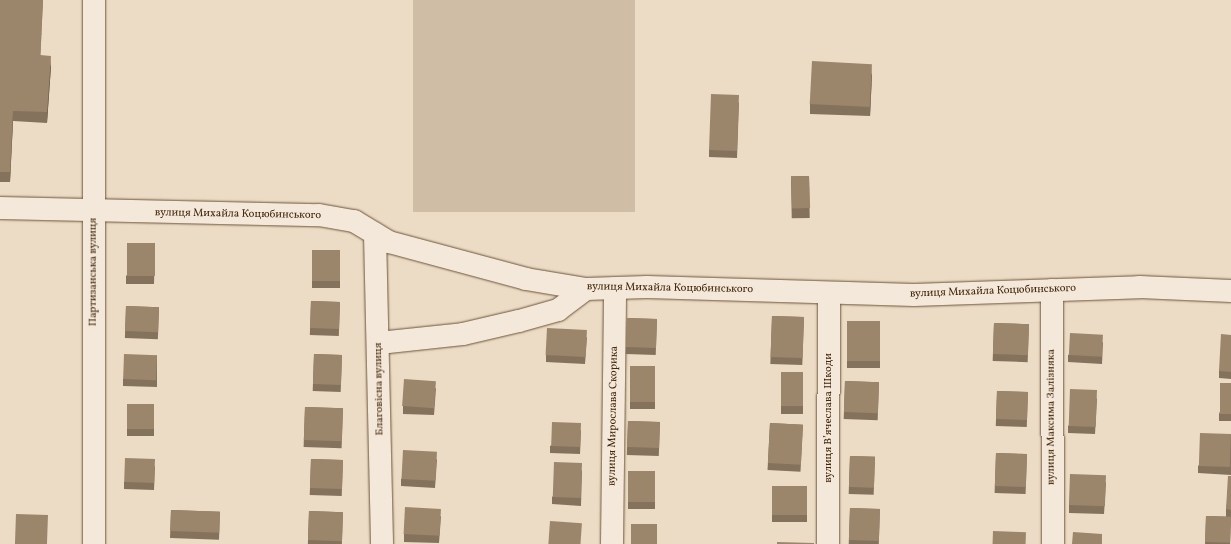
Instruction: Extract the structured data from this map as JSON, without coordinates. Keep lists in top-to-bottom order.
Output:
{
  "streets": {
    "street": [
      "вулиця Михайла Коцюбинського",
      "Партизанська вулиця",
      "Благовісна вулиця",
      "вулиця Мирослава Скорика",
      "вулиця Максима Залізняка",
      "вулиця Вʼячеслава Шкоди"
    ]
  },
  "crossings": [
    ["вулиця Михайла Коцюбинського", "Партизанська вулиця"],
    ["вулиця Михайла Коцюбинського", "Благовісна вулиця"],
    ["вулиця Михайла Коцюбинського", "вулиця Мирослава Скорика"],
    ["вулиця Михайла Коцюбинського", "вулиця Максима Залізняка"],
    ["вулиця Михайла Коцюбинського", "вулиця Вʼячеслава Шкоди"]
  ]
}
